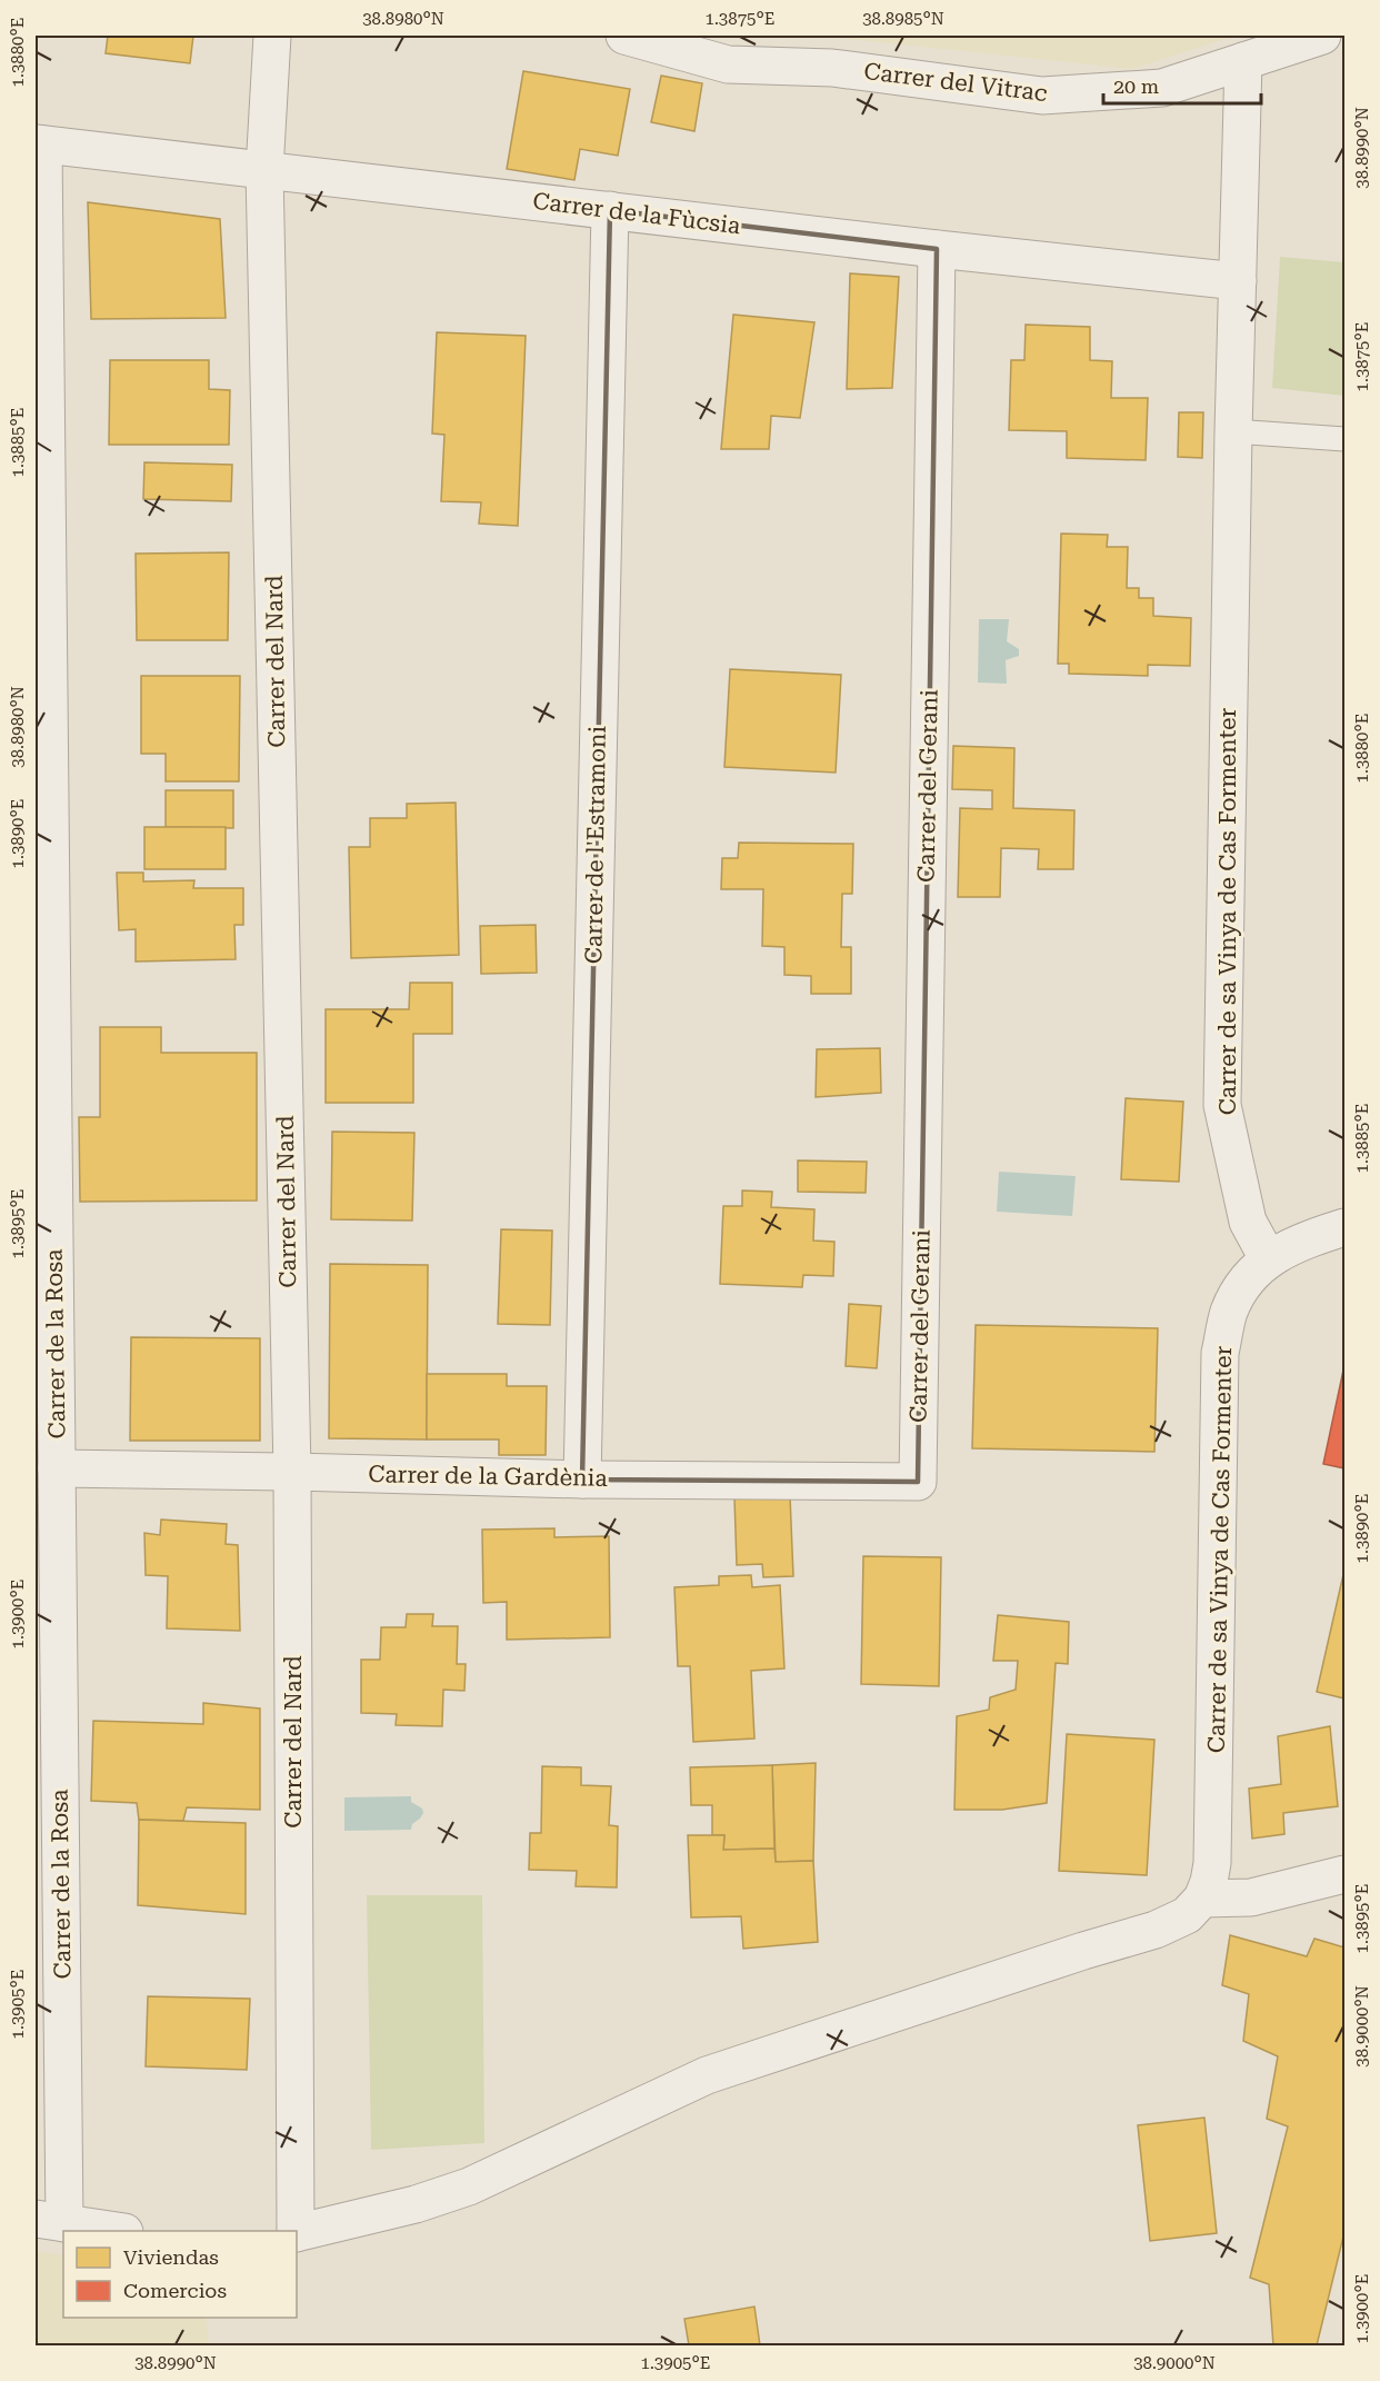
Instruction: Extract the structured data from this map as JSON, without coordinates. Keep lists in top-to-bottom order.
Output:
{
  "streets": {
    "street": [
      "Carrer del Vitrac",
      "Carrer de la Fùcsia",
      "Carrer del Nard",
      "Carrer del Gerani",
      "Carrer de l'Estramoni",
      "Carrer de sa Vinya de Cas Formenter",
      "Carrer de la Rosa",
      "Carrer de la Gardènia"
    ]
  },
  "crossings": [
    ["Carrer del Vitrac", "Carrer de sa Vinya de Cas Formenter"],
    ["Carrer de la Fùcsia", "Carrer del Nard"],
    ["Carrer de la Fùcsia", "Carrer del Gerani"],
    ["Carrer de la Fùcsia", "Carrer de l'Estramoni"],
    ["Carrer de la Fùcsia", "Carrer de sa Vinya de Cas Formenter"],
    ["Carrer de la Fùcsia", "Carrer de la Rosa"],
    ["Carrer del Nard", "Carrer de la Gardènia"],
    ["Carrer del Gerani", "Carrer de la Gardènia"],
    ["Carrer de l'Estramoni", "Carrer de la Gardènia"],
    ["Carrer de la Rosa", "Carrer de la Gardènia"]
  ],
  "legend": ["Viviendas", "Comercios"],
  "scale_bar": "20 m",
  "coordinates": [
    "38.8980°N",
    "1.3875°E",
    "38.8985°N",
    "1.3880°E",
    "38.8990°N",
    "1.3885°E",
    "1.3890°E",
    "1.3895°E",
    "1.3900°E",
    "1.3905°E",
    "38.9000°N"
  ]
}
